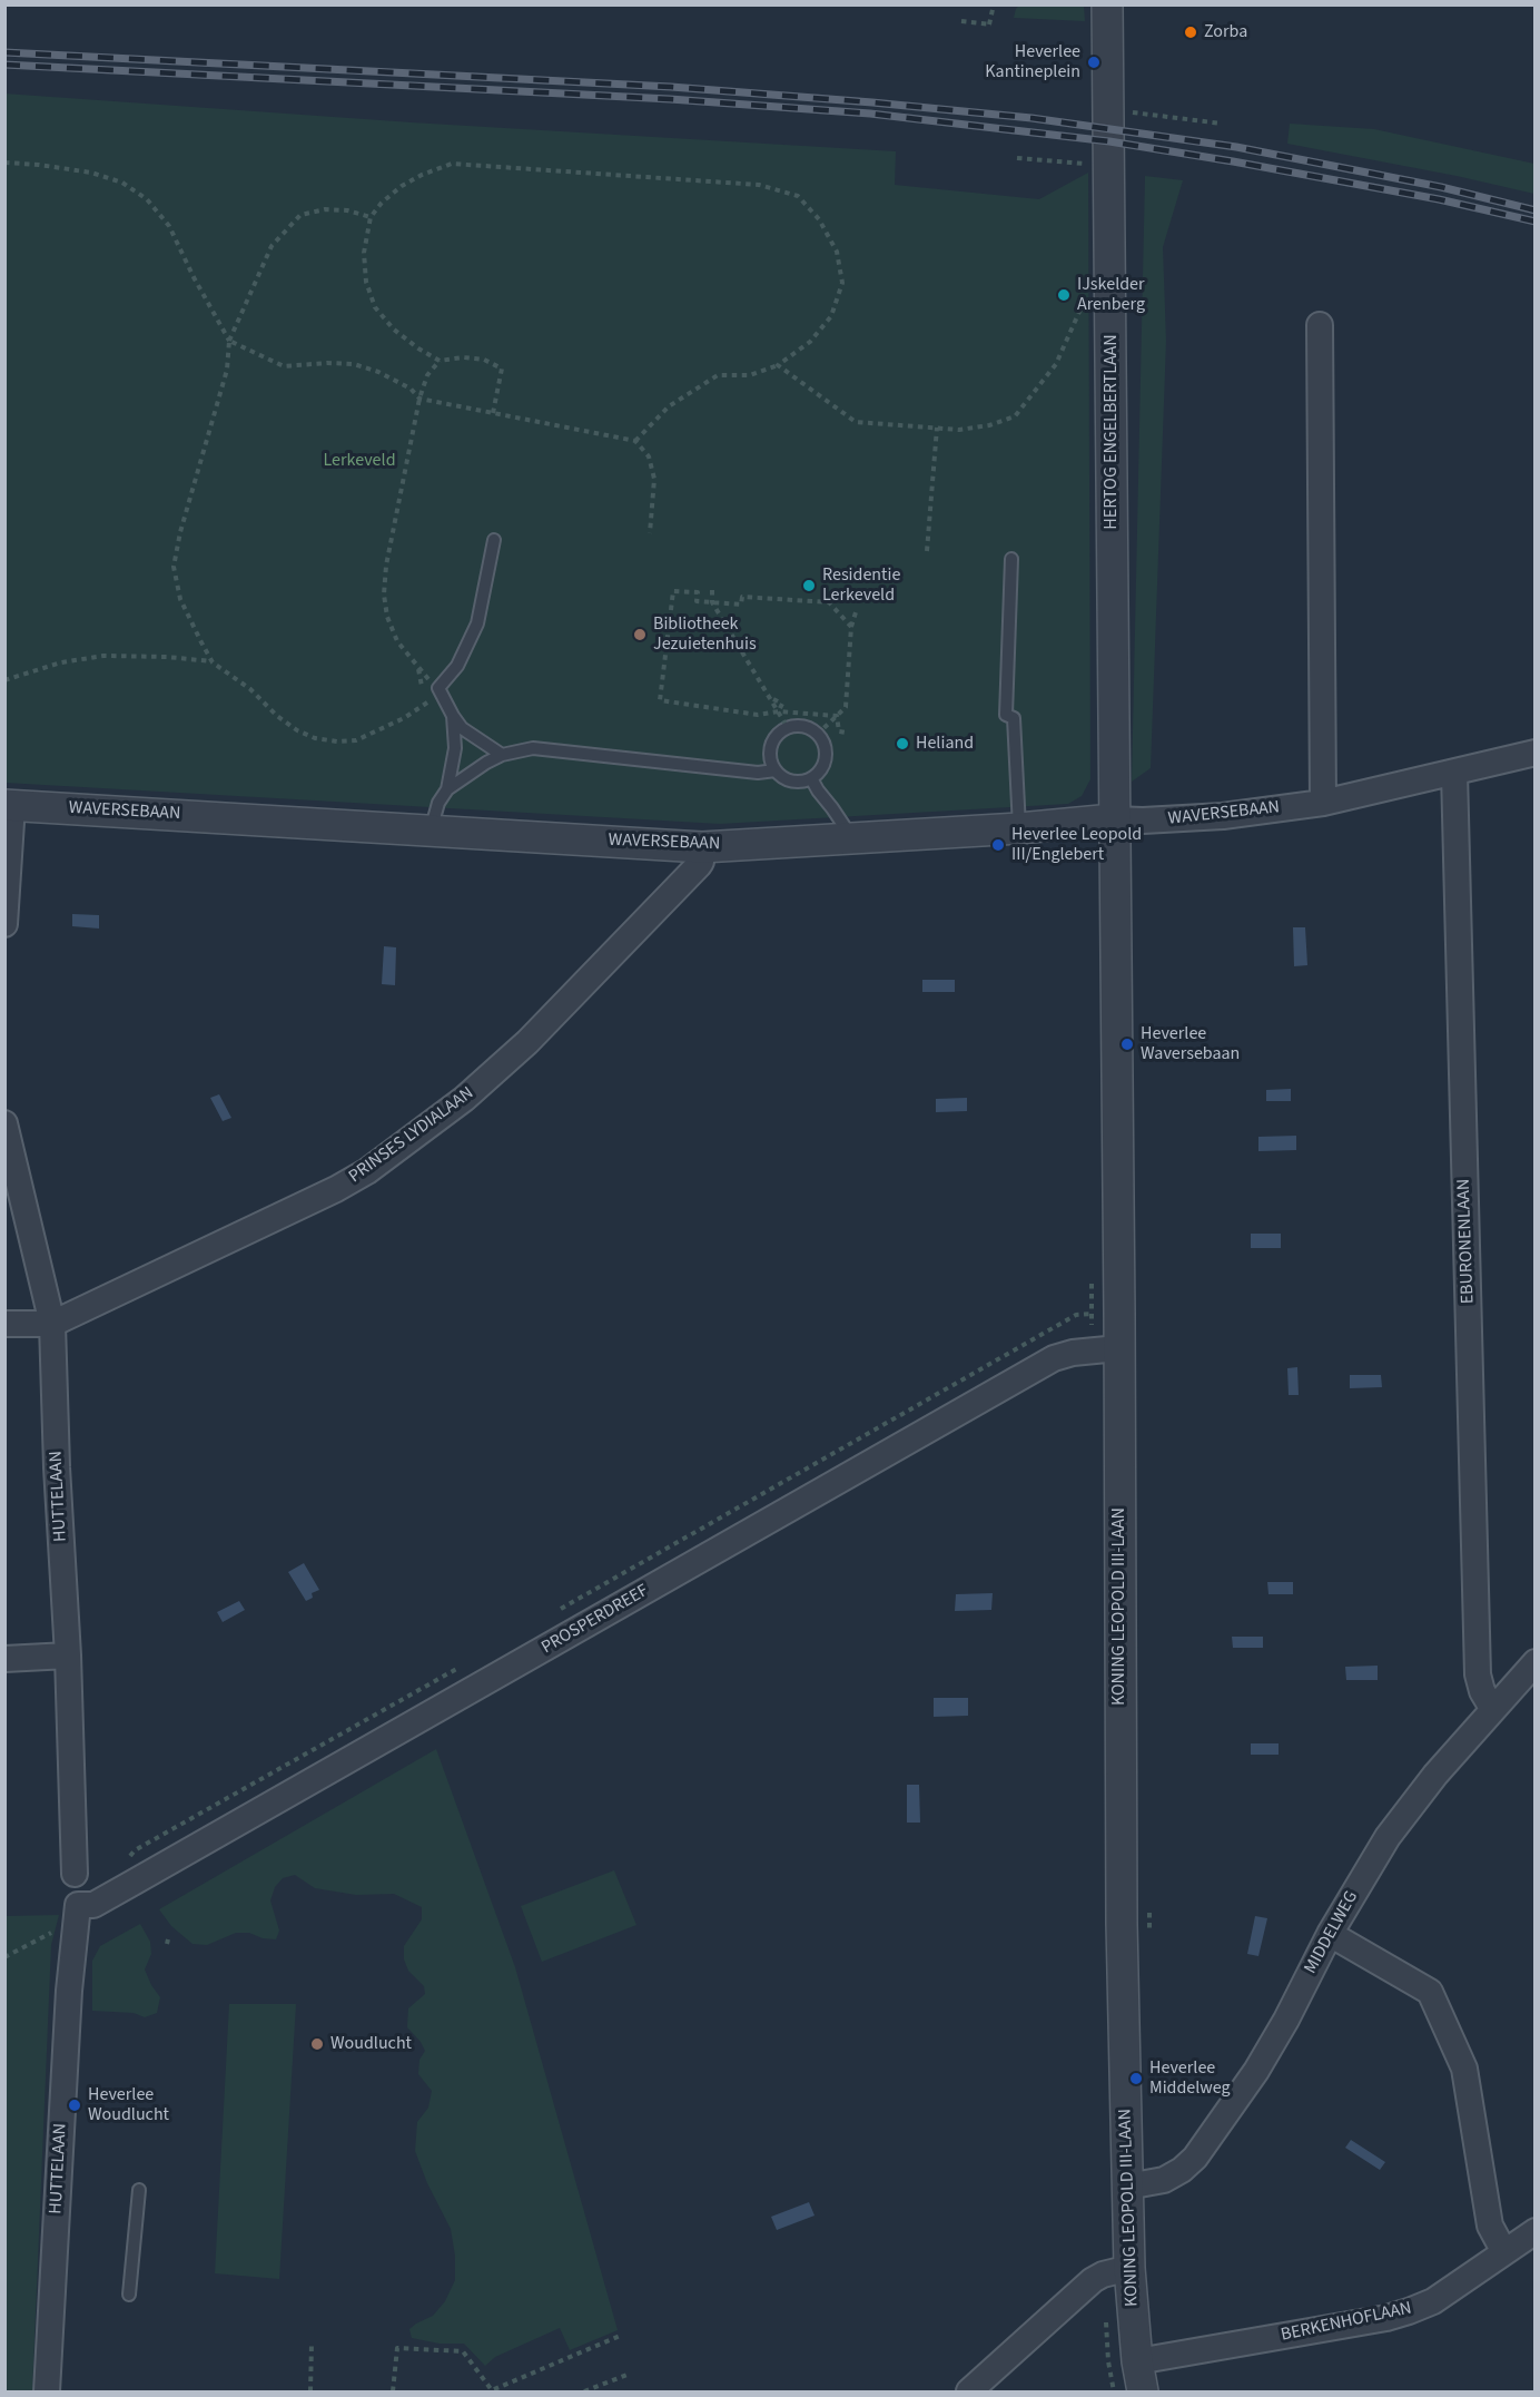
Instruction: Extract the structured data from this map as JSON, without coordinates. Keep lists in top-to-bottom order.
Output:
{
  "streets": {
    "street": [
      "HERTOG ENGELBERTLAAN",
      "WAVERSEBAAN",
      "PRINSES LYDIALAAN",
      "EBURONENLAAN",
      "HUTTELAAN",
      "KONING LEOPOLD III-LAAN",
      "PROSPERDREEF",
      "MIDDELWEG",
      "BERKENHOFLAAN"
    ]
  },
  "crossings": [
    ["HERTOG ENGELBERTLAAN", "WAVERSEBAAN"],
    ["HERTOG ENGELBERTLAAN", "KONING LEOPOLD III-LAAN"],
    ["WAVERSEBAAN", "PRINSES LYDIALAAN"],
    ["WAVERSEBAAN", "EBURONENLAAN"],
    ["WAVERSEBAAN", "KONING LEOPOLD III-LAAN"],
    ["PRINSES LYDIALAAN", "HUTTELAAN"],
    ["EBURONENLAAN", "MIDDELWEG"],
    ["HUTTELAAN", "PROSPERDREEF"],
    ["KONING LEOPOLD III-LAAN", "PROSPERDREEF"],
    ["KONING LEOPOLD III-LAAN", "MIDDELWEG"],
    ["KONING LEOPOLD III-LAAN", "BERKENHOFLAAN"]
  ],
  "parks": ["Lerkeveld"],
  "places": [
    "Zorba",
    "Heverlee Kantineplein",
    "IJskelder Arenberg",
    "Residentie Lerkeveld",
    "Bibliotheek Jezuietenhuis",
    "Heliand",
    "Heverlee Leopold III/Englebert",
    "Heverlee Waversebaan",
    "Woudlucht",
    "Heverlee Middelweg",
    "Heverlee Woudlucht"
  ]
}
